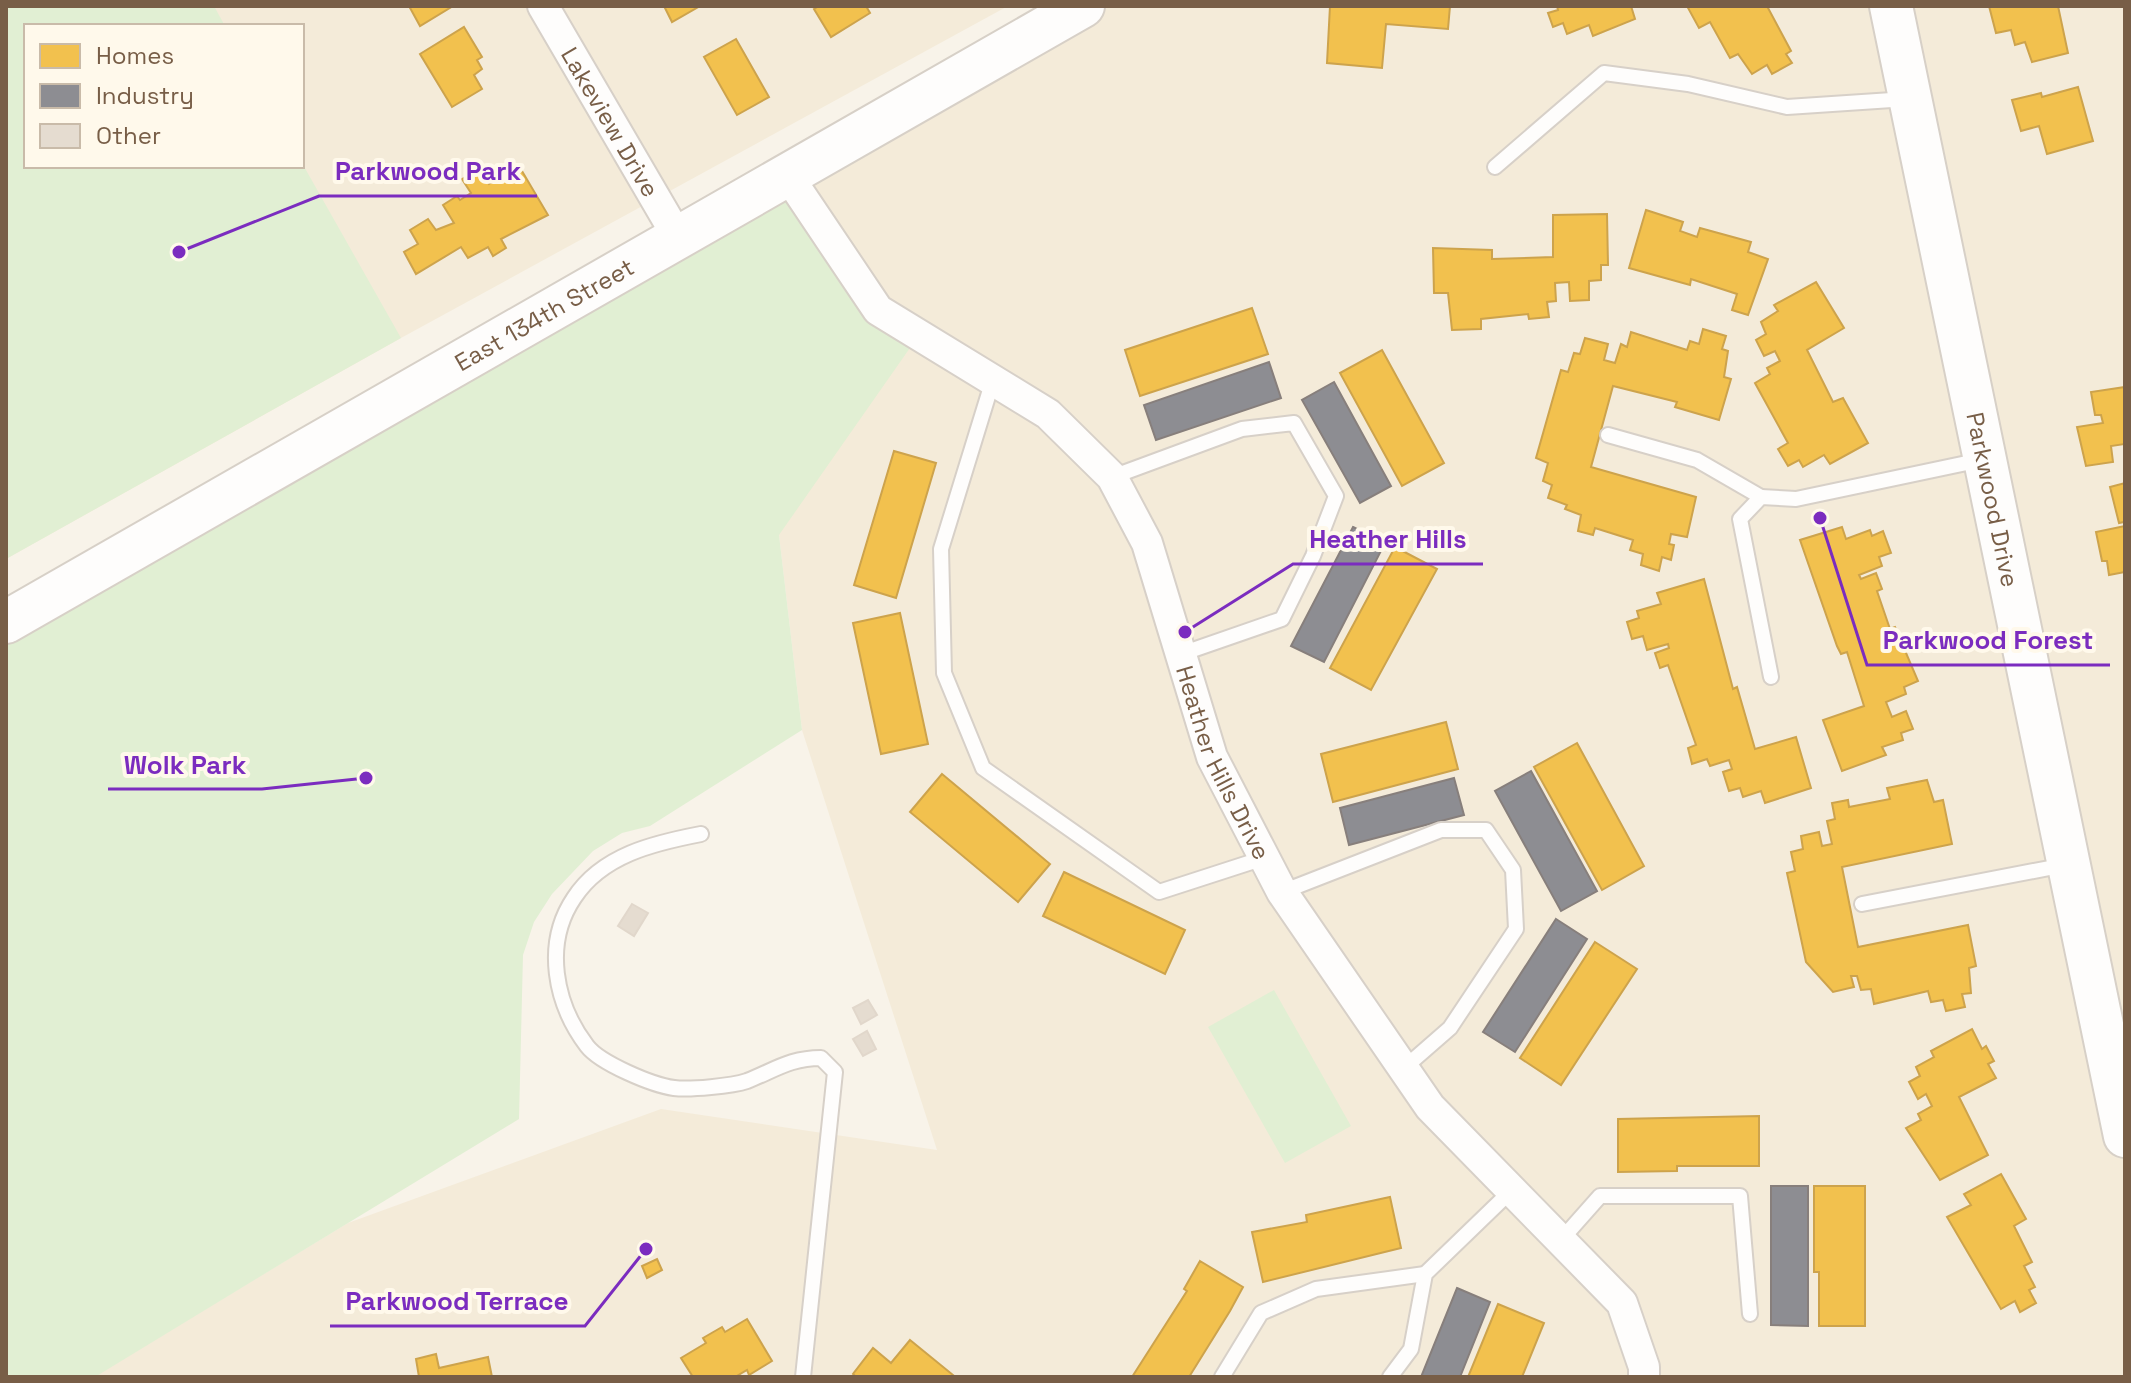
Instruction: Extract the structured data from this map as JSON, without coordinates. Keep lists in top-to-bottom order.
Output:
{
  "streets": {
    "street": [
      "Lakeview Drive",
      "East 134th Street",
      "Parkwood Drive",
      "Heather Hills Drive"
    ]
  },
  "crossings": [
    ["Lakeview Drive", "East 134th Street"],
    ["East 134th Street", "Heather Hills Drive"]
  ],
  "places": [
    "Parkwood Park",
    "Parkwood Forest",
    "Heather Hills",
    "Wolk Park",
    "Parkwood Terrace"
  ],
  "legend": ["Homes", "Industry", "Other"]
}
